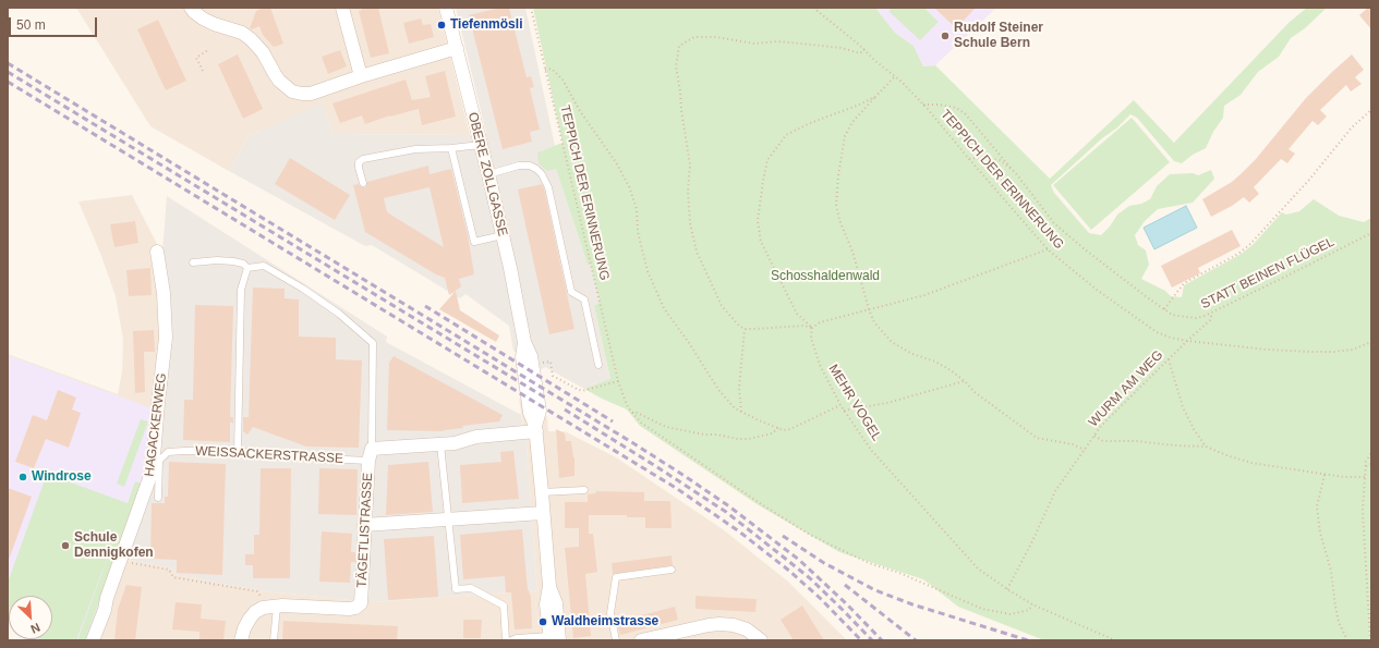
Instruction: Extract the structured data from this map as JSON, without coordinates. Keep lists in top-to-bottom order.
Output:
{
  "streets": {
    "street": [
      "OBERE ZOLLGASSE",
      "HAGACKERWEG",
      "WEISSACKERSTRASSE",
      "TÄGETLISTRASSE"
    ],
    "path": [
      "TEPPICH DER ERINNERUNG",
      "STATT BEINEN FLÜGEL",
      "WURM AM WEG",
      "MEHR VOGEL"
    ]
  },
  "crossings": [
    ["OBERE ZOLLGASSE", "WEISSACKERSTRASSE"],
    ["TEPPICH DER ERINNERUNG", "STATT BEINEN FLÜGEL"],
    ["TEPPICH DER ERINNERUNG", "WURM AM WEG"],
    ["STATT BEINEN FLÜGEL", "WURM AM WEG"],
    ["WURM AM WEG", "MEHR VOGEL"],
    ["WEISSACKERSTRASSE", "TÄGETLISTRASSE"]
  ],
  "parks": ["Schosshaldenwald"],
  "places": [
    "Tiefenmösli",
    "Rudolf Steiner Schule Bern",
    "Windrose",
    "Schule Dennigkofen",
    "Waldheimstrasse"
  ],
  "scale_bar": "50 m",
  "north": "bottom right"
}
